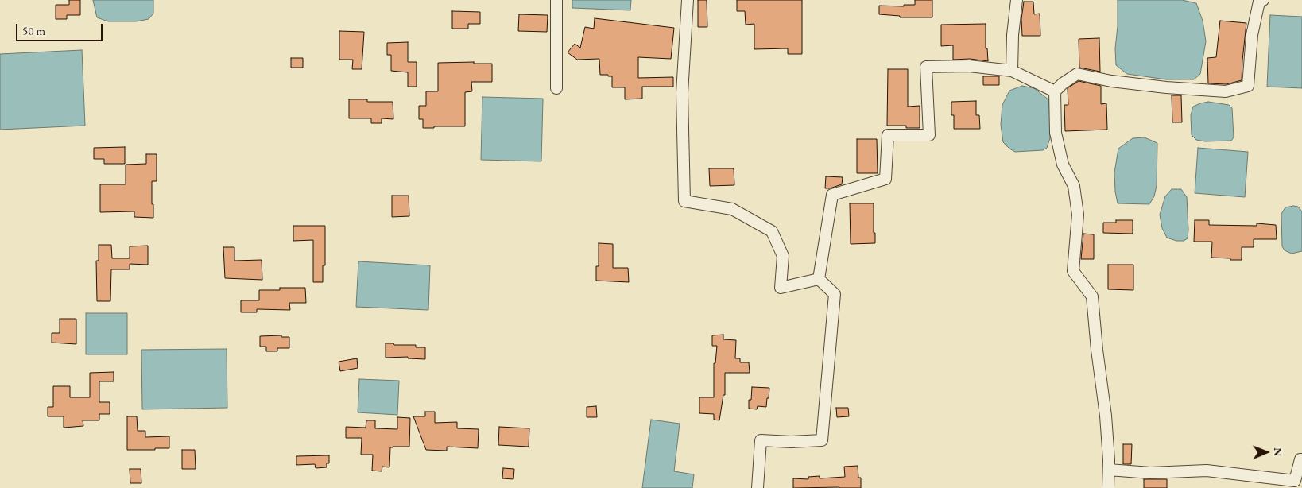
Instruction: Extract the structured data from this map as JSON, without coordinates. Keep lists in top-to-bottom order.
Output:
{
  "scale_bar": "50 m",
  "north": "right"
}
